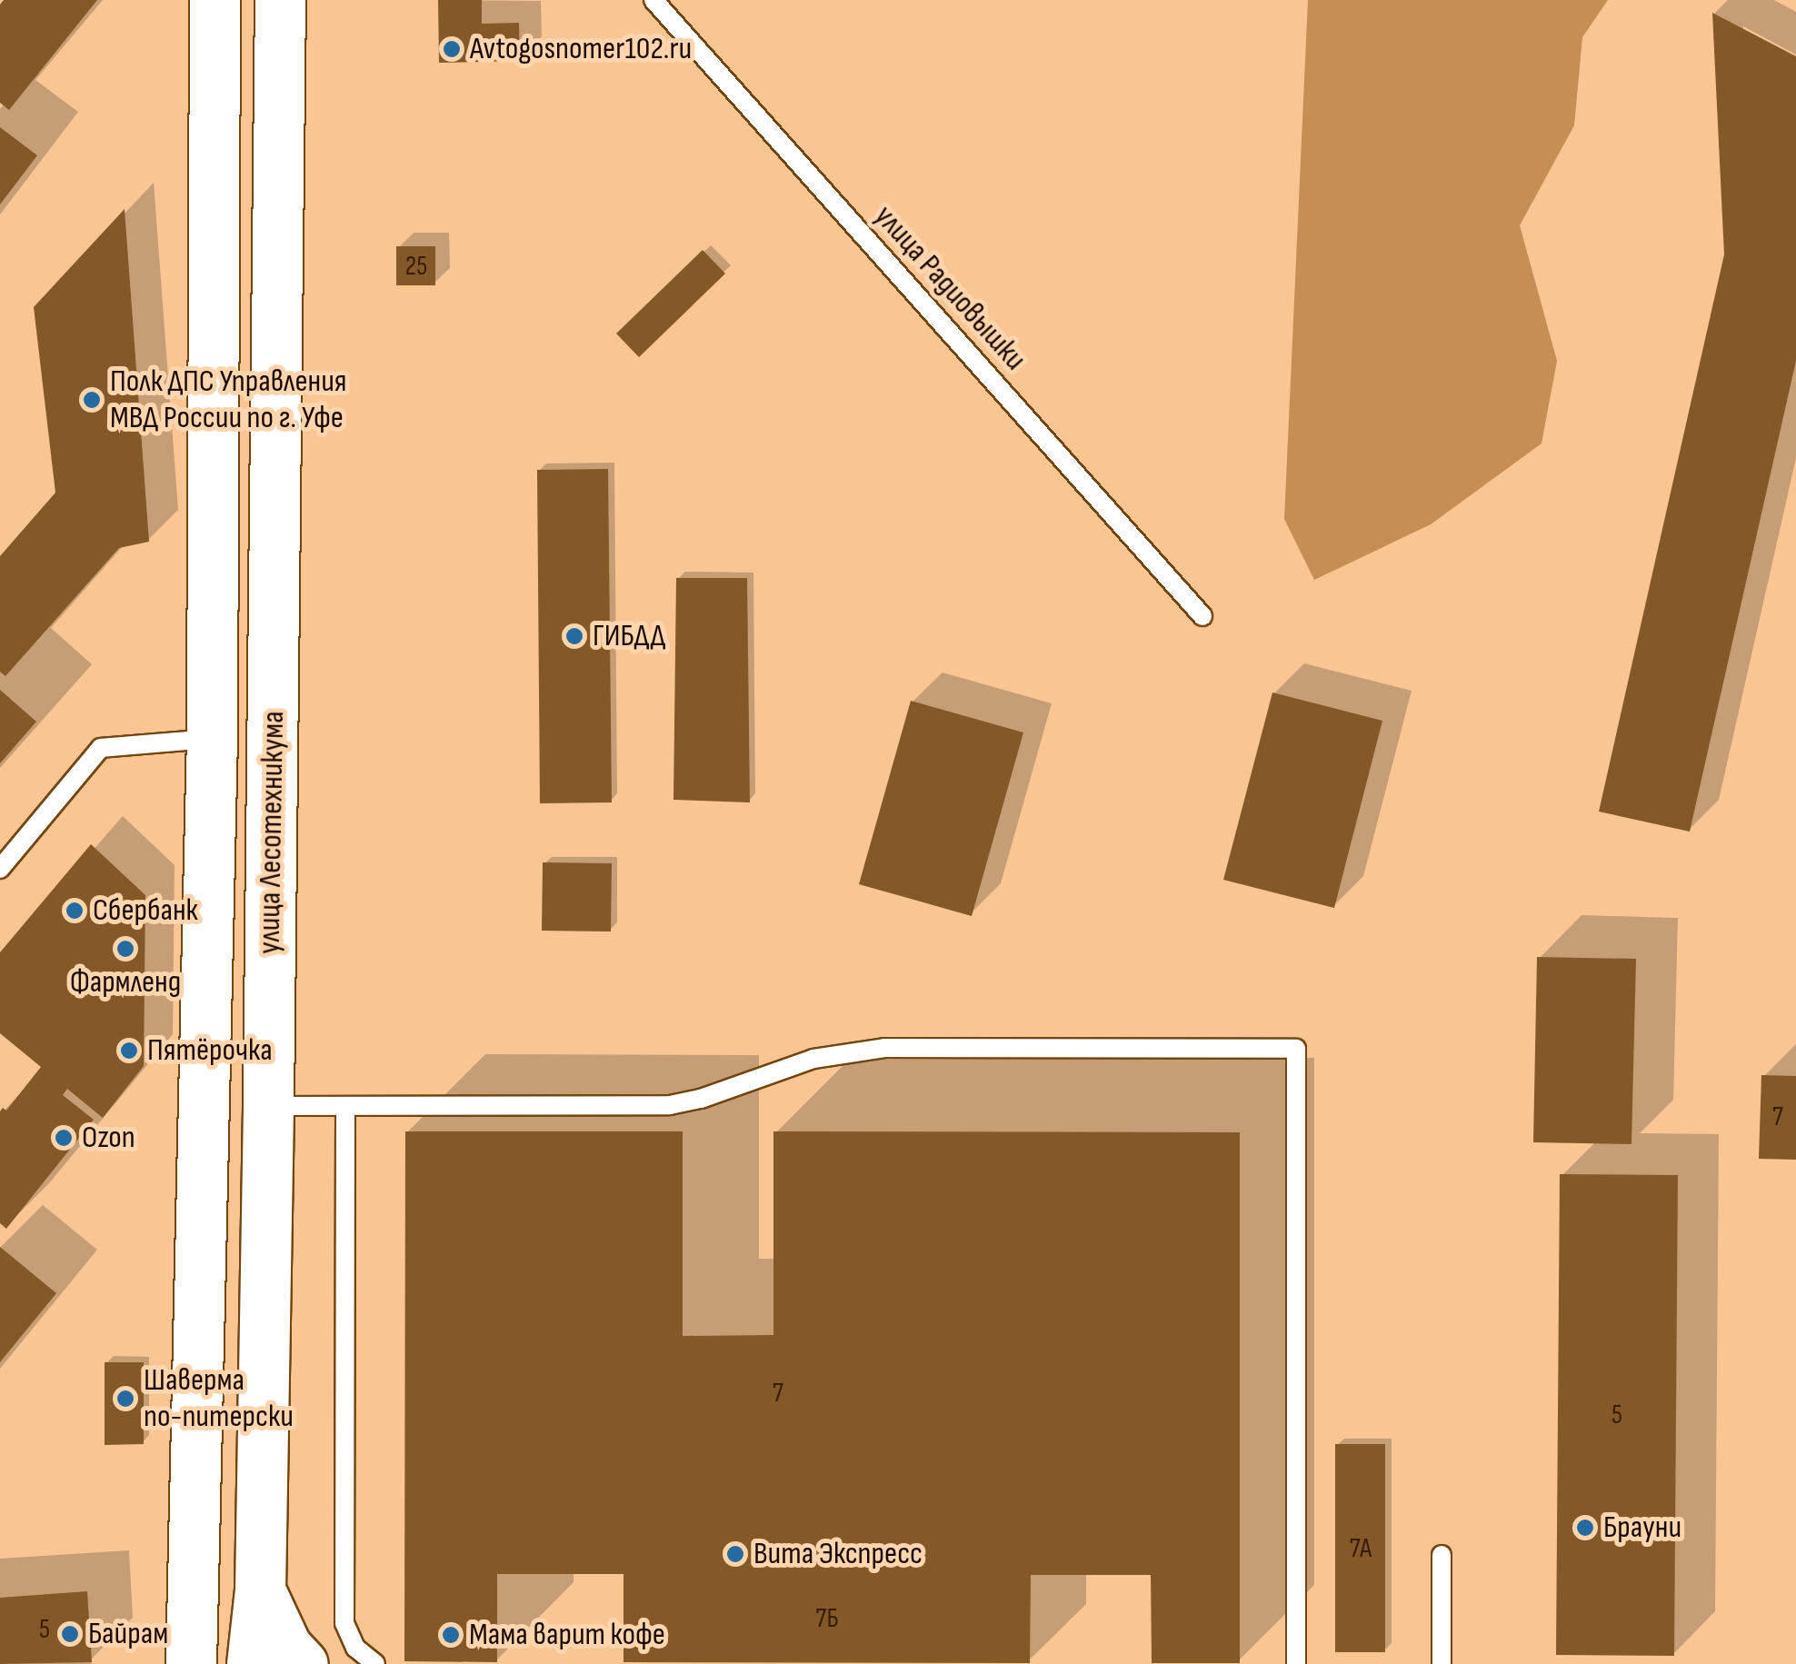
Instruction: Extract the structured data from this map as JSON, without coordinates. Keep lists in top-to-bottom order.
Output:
{
  "streets": {
    "main road": ["улица Лесотехникума"],
    "lane": ["улица Радиовышки"]
  },
  "places": [
    "Avtogosnomer102.ru",
    "Полк ДПС Управления МВД России по г. Уфе",
    "ГИБДД",
    "Сбербанк",
    "Фармленд",
    "Пятёрочка",
    "Ozon",
    "Шаверма по-питерски",
    "Брауни",
    "Вита Экспресс",
    "Байрам",
    "Мама варит кофе"
  ],
  "house_numbers": [
    "25",
    "7",
    "7",
    "5",
    "7А",
    "7Б",
    "5"
  ]
}
